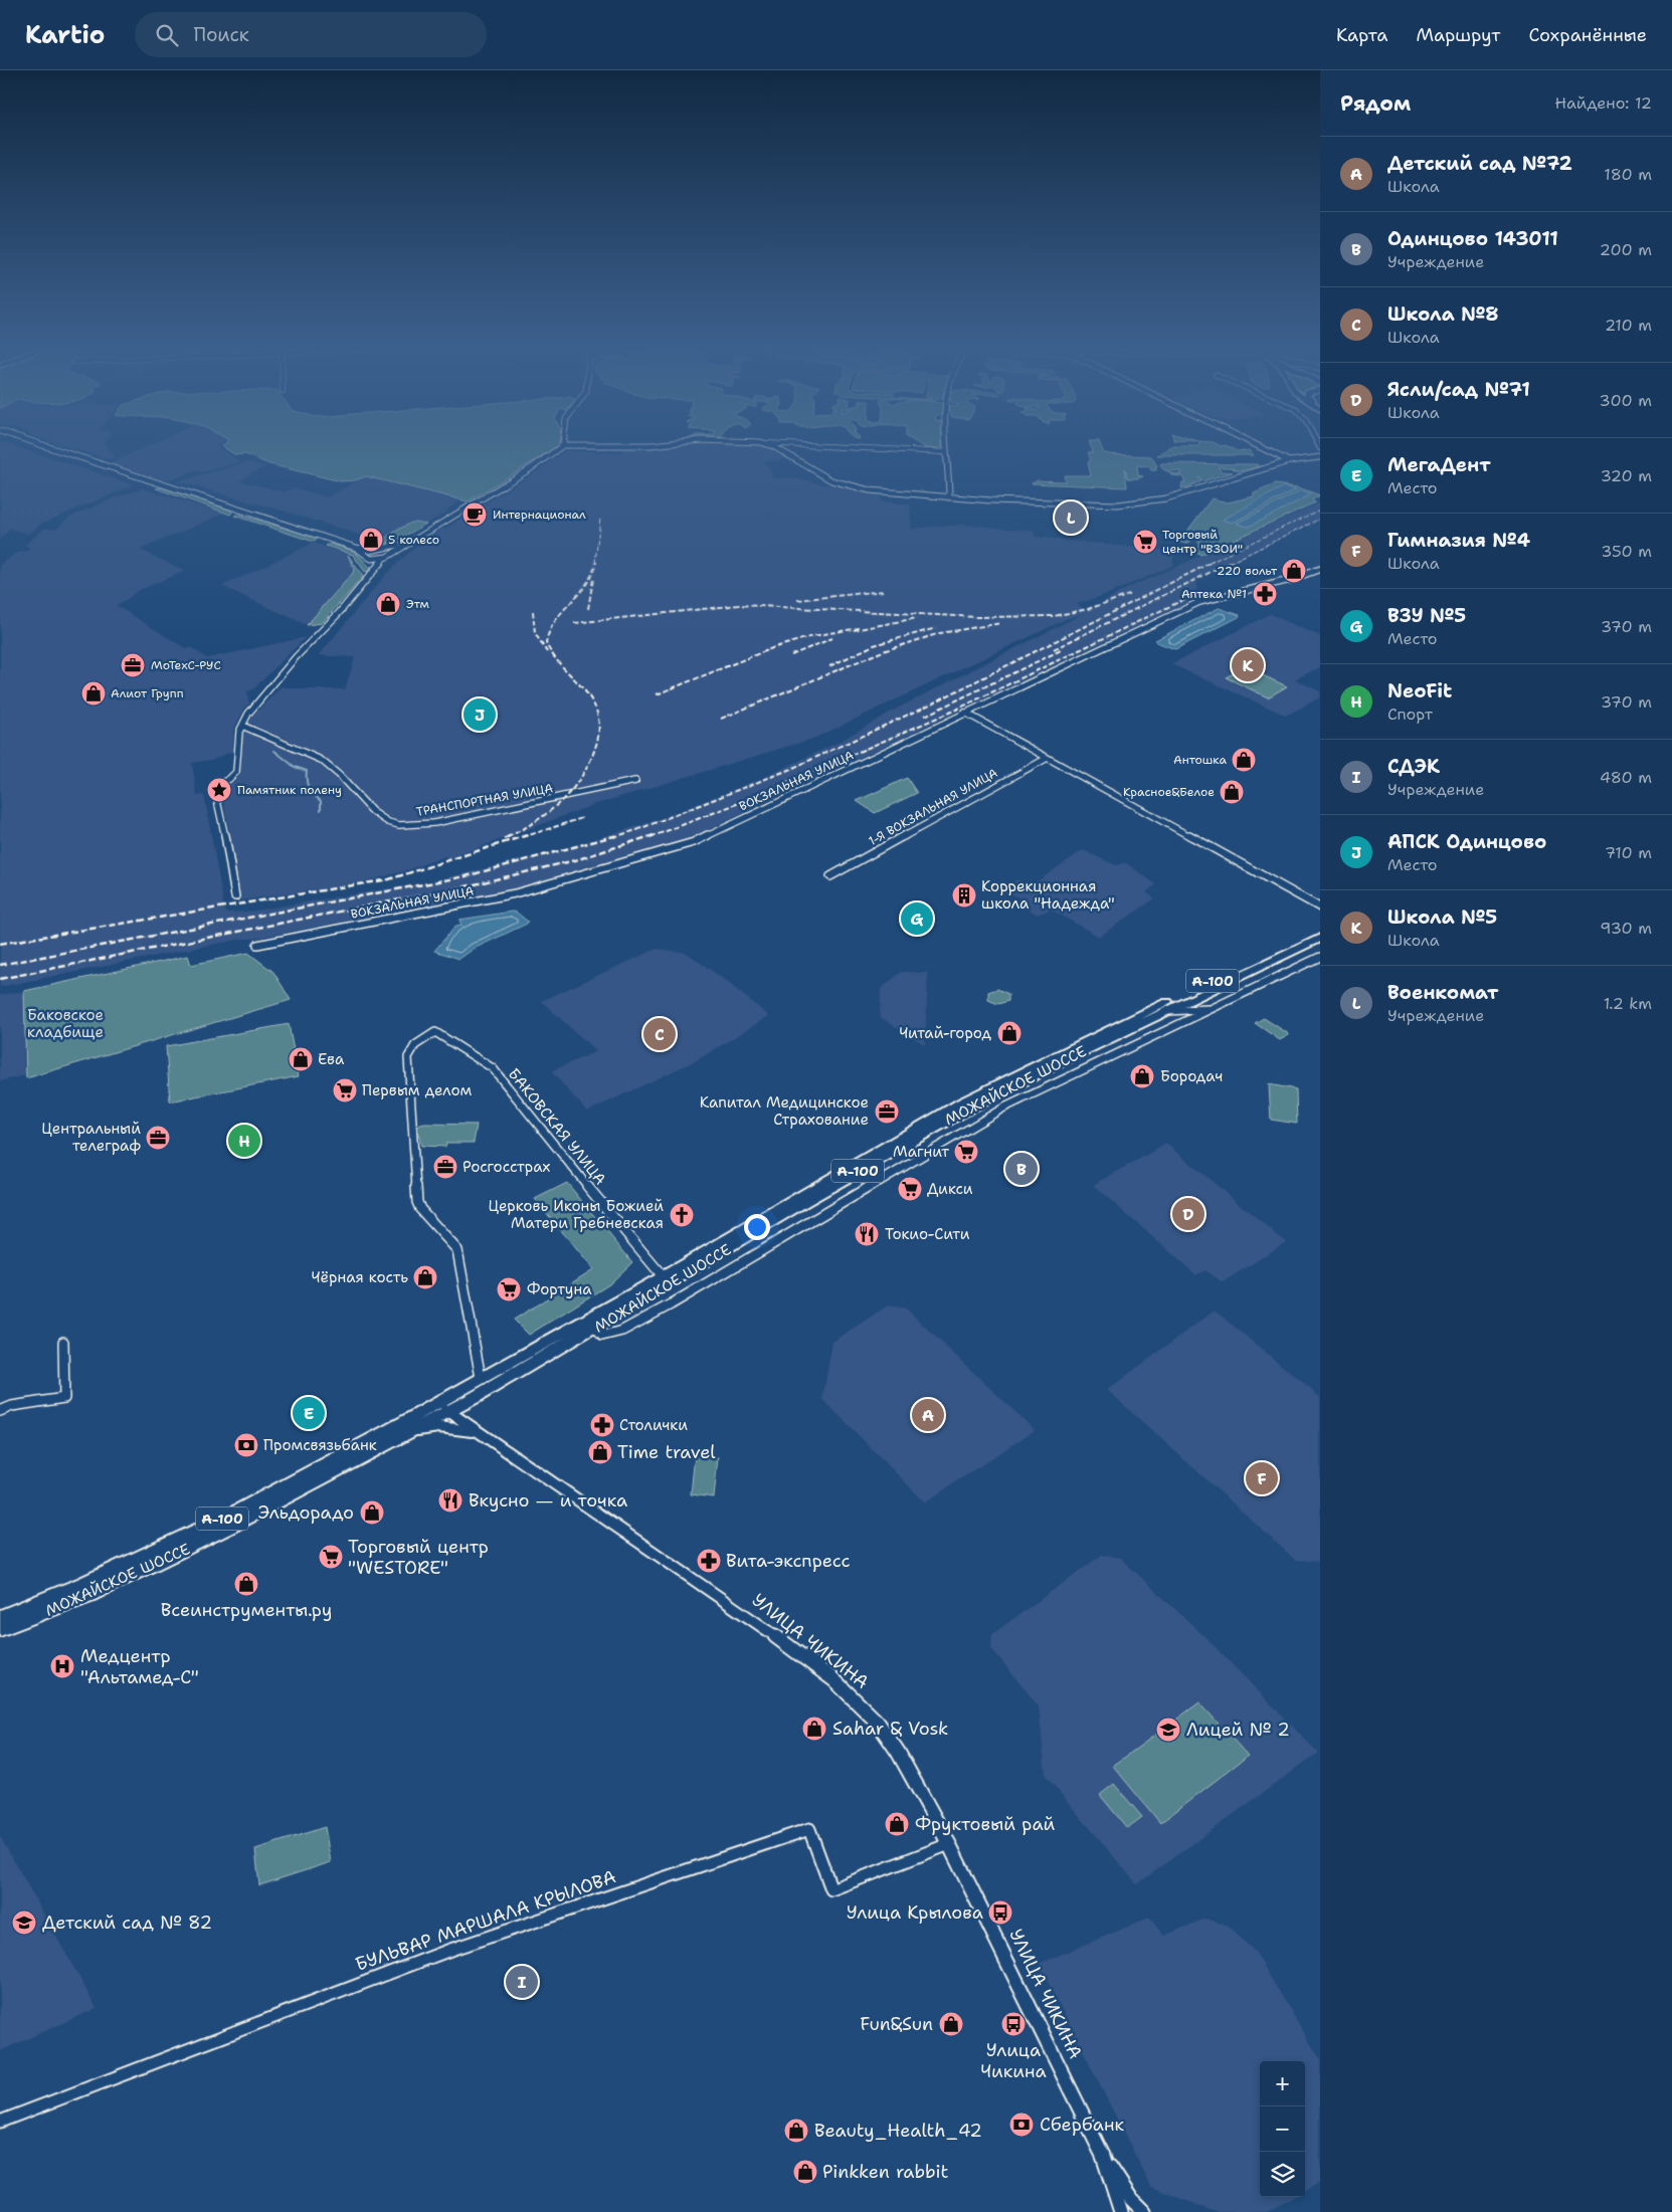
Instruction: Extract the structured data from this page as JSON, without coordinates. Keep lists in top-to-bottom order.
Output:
{
  "streets": {
    "main road": ["А-100", "МОЖАЙСКОЕ ШОССЕ"],
    "street": [
      "ВОКЗАЛЬНАЯ УЛИЦА",
      "ТРАНСПОРТНАЯ УЛИЦА",
      "1-Я ВОКЗАЛЬНАЯ УЛИЦА",
      "БАКОВСКАЯ УЛИЦА",
      "УЛИЦА ЧИКИНА",
      "БУЛЬВАР МАРШАЛА КРЫЛОВА"
    ]
  },
  "crossings": [
    ["МОЖАЙСКОЕ ШОССЕ", "БАКОВСКАЯ УЛИЦА"],
    ["МОЖАЙСКОЕ ШОССЕ", "УЛИЦА ЧИКИНА"],
    ["УЛИЦА ЧИКИНА", "БУЛЬВАР МАРШАЛА КРЫЛОВА"]
  ],
  "parks": ["Баковское кладбище"],
  "places": {
    "cafe": ["Интернационал"],
    "shop": [
      "5 колесо",
      "220 вольт",
      "Этм",
      "Алиот Групп",
      "Антошка",
      "Красное&Белое",
      "Читай-город",
      "Ева",
      "Бородач",
      "Чёрная кость",
      "Time travel",
      "Эльдорадо",
      "Всеинструменты.ру",
      "Sahar & Vosk",
      "Фруктовый рай",
      "Fun&Sun",
      "Beauty_Health_42",
      "Pinkken rabbit"
    ],
    "supermarket": [
      "Торговый центр \"ВЗОИ\"",
      "Первым делом",
      "Магнит",
      "Дикси",
      "Фортуна",
      "Торговый центр \"WESTORE\""
    ],
    "pharmacy": ["Аптека №1", "Столички", "Вита-экспресс"],
    "office": [
      "МоТехС-РУС",
      "Капитал Медицинское Страхование",
      "Центральный телеграф",
      "Росгосстрах"
    ],
    "place": ["Памятник полену"],
    "building": ["Коррекционная школа \"Надежда\""],
    "church": ["Церковь Иконы Божией Матери Гребневская"],
    "restaurant": ["Токио-Сити", "Вкусно — и точка"],
    "bank": ["Промсвязьбанк", "Сбербанк"],
    "hospital": ["Медцентр \"Альтамед-С\""],
    "school or university": ["Лицей № 2", "Детский сад № 82"],
    "bus stop": ["Улица Крылова", "Улица Чикина"]
  },
  "page": {
    "header": "Kartio",
    "search": "Поиск",
    "nav": ["Карта", "Маршрут", "Сохранённые"],
    "heading": ["Рядом", "Найдено: 12"],
    "list": [
      {
        "mark": "A",
        "name": "Детский сад №72",
        "note": "Школа",
        "value": "180 m"
      },
      {
        "mark": "B",
        "name": "Одинцово 143011",
        "note": "Учреждение",
        "value": "200 m"
      },
      {
        "mark": "C",
        "name": "Школа №8",
        "note": "Школа",
        "value": "210 m"
      },
      {
        "mark": "D",
        "name": "Ясли/сад №71",
        "note": "Школа",
        "value": "300 m"
      },
      {
        "mark": "E",
        "name": "МегаДент",
        "note": "Место",
        "value": "320 m"
      },
      {
        "mark": "F",
        "name": "Гимназия №4",
        "note": "Школа",
        "value": "350 m"
      },
      {
        "mark": "G",
        "name": "ВЗУ №5",
        "note": "Место",
        "value": "370 m"
      },
      {
        "mark": "H",
        "name": "NeoFit",
        "note": "Спорт",
        "value": "370 m"
      },
      {
        "mark": "I",
        "name": "СДЭК",
        "note": "Учреждение",
        "value": "480 m"
      },
      {
        "mark": "J",
        "name": "АПСК Одинцово",
        "note": "Место",
        "value": "710 m"
      },
      {
        "mark": "K",
        "name": "Школа №5",
        "note": "Школа",
        "value": "930 m"
      },
      {
        "mark": "L",
        "name": "Военкомат",
        "note": "Учреждение",
        "value": "1.2 km"
      }
    ],
    "pins": [
      "L",
      "K",
      "J",
      "G",
      "C",
      "H",
      "B",
      "D",
      "E",
      "A",
      "F",
      "I"
    ],
    "map_buttons": ["+", "−"]
  }
}
